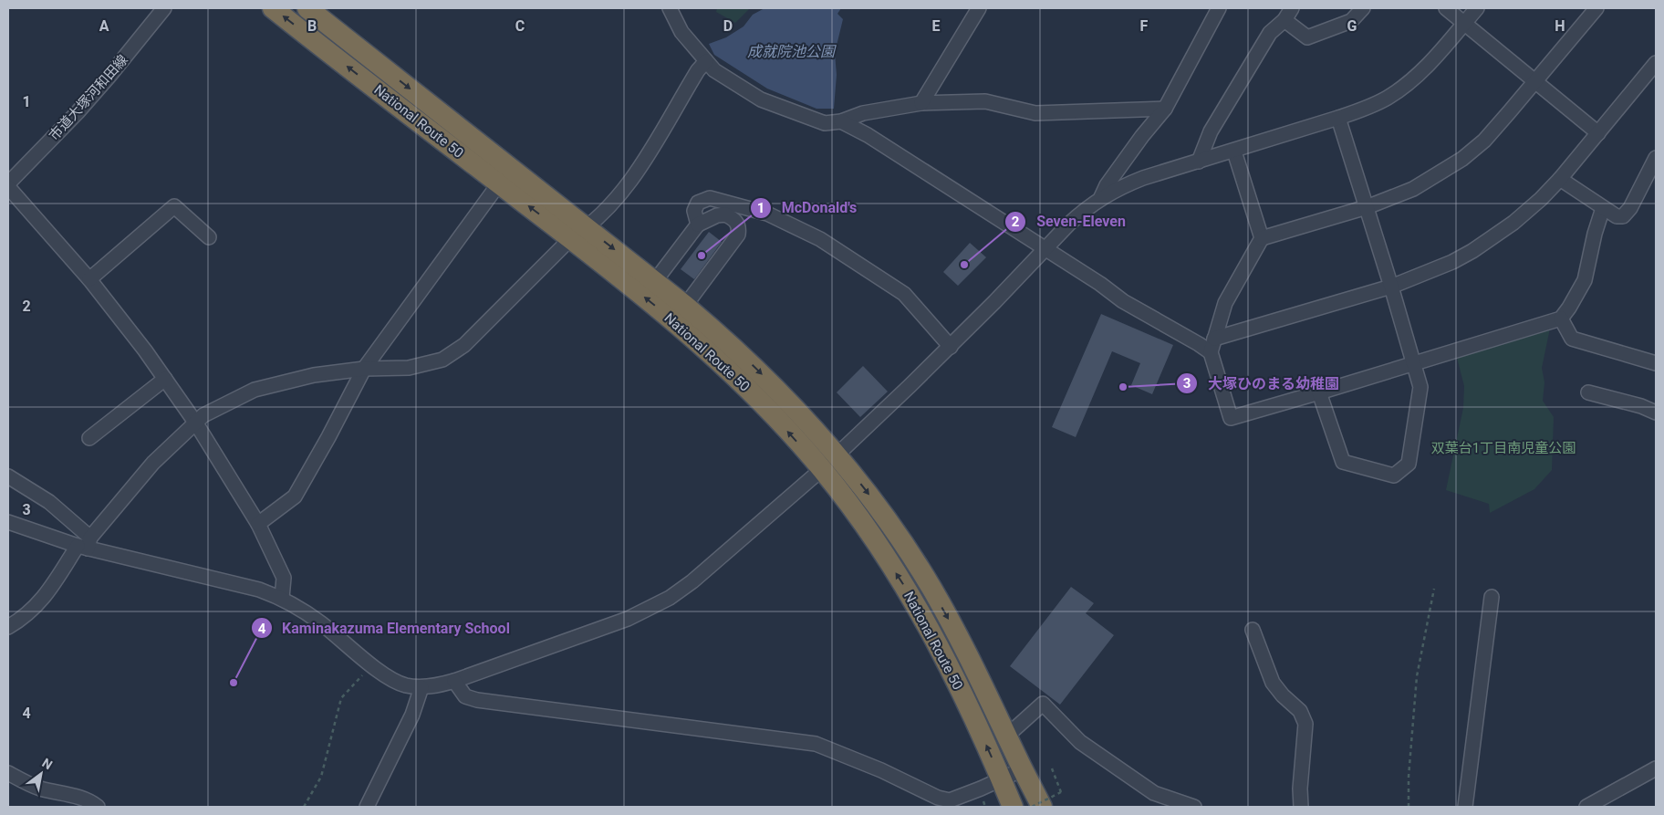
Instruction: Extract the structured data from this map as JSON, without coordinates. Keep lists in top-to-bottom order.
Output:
{
  "streets": {
    "highway": ["National Route 50"],
    "street": ["市道大塚河和田線"]
  },
  "water": ["成就院池公園"],
  "parks": ["双葉台1丁目南児童公園"],
  "places": [
    "McDonald's",
    "Seven-Eleven",
    "大塚ひのまる幼稚園",
    "Kaminakazuma Elementary School"
  ],
  "north": "top right",
  "grid": {
    "columns": [
      "A",
      "B",
      "C",
      "D",
      "E",
      "F",
      "G",
      "H"
    ],
    "rows": [
      "1",
      "2",
      "3",
      "4"
    ]
  }
}
